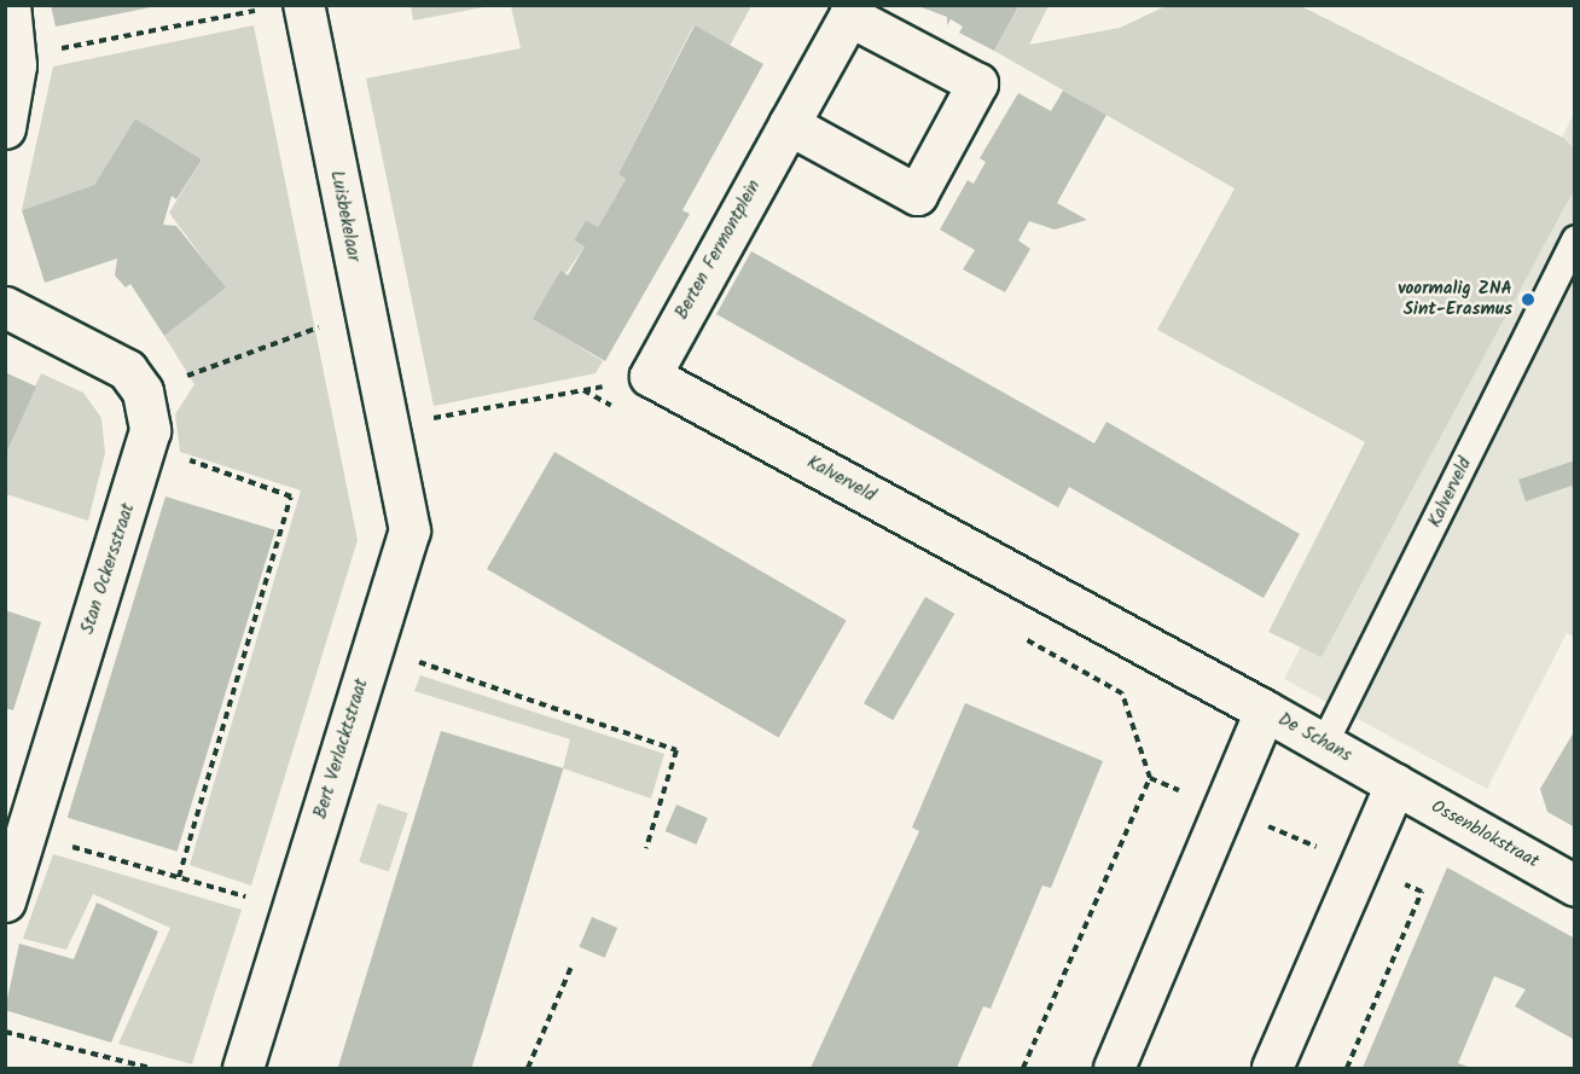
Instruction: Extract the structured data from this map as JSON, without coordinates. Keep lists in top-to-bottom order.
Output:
{
  "streets": {
    "street": [
      "Luisbekelaar",
      "Berten Fermontplein",
      "Kalverveld",
      "Stan Ockersstraat",
      "De Schans",
      "Bert Verlacktstraat",
      "Ossenblokstraat"
    ]
  },
  "crossings": [
    ["Luisbekelaar", "Bert Verlacktstraat"],
    ["Berten Fermontplein", "Kalverveld"],
    ["Kalverveld", "De Schans"],
    ["De Schans", "Ossenblokstraat"]
  ],
  "places": ["voormalig ZNA Sint-Erasmus"]
}
